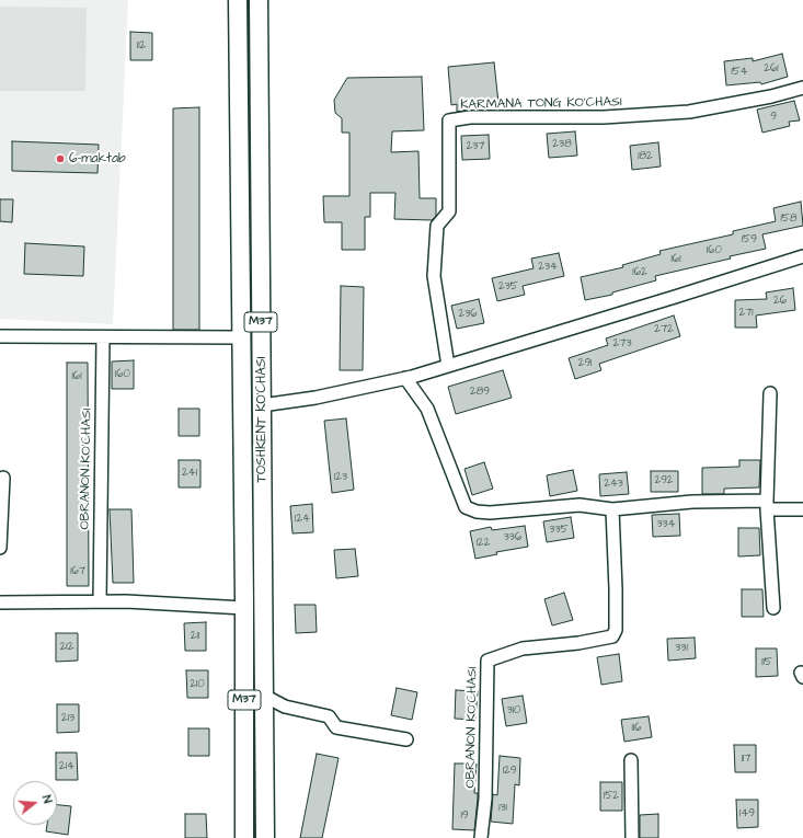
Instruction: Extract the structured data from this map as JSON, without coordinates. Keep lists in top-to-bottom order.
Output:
{
  "streets": {
    "highway": ["M37", "TOSHKENT KO'CHASI"],
    "street": ["KARMANA TONG KO'CHASI", "OBRANON KO'CHASI"]
  },
  "places": ["6-maktab"],
  "house_numbers": [
    "112",
    "261",
    "154",
    "9",
    "238",
    "237",
    "182",
    "158",
    "159",
    "160",
    "161",
    "234",
    "162",
    "235",
    "26",
    "271",
    "236",
    "272",
    "273",
    "291",
    "160",
    "161",
    "289",
    "241",
    "123",
    "292",
    "243",
    "124",
    "334",
    "335",
    "336",
    "122",
    "167",
    "211",
    "212",
    "331",
    "115",
    "210",
    "310",
    "213",
    "116",
    "117",
    "214",
    "129",
    "152",
    "131",
    "149",
    "19"
  ],
  "north": "right"
}
